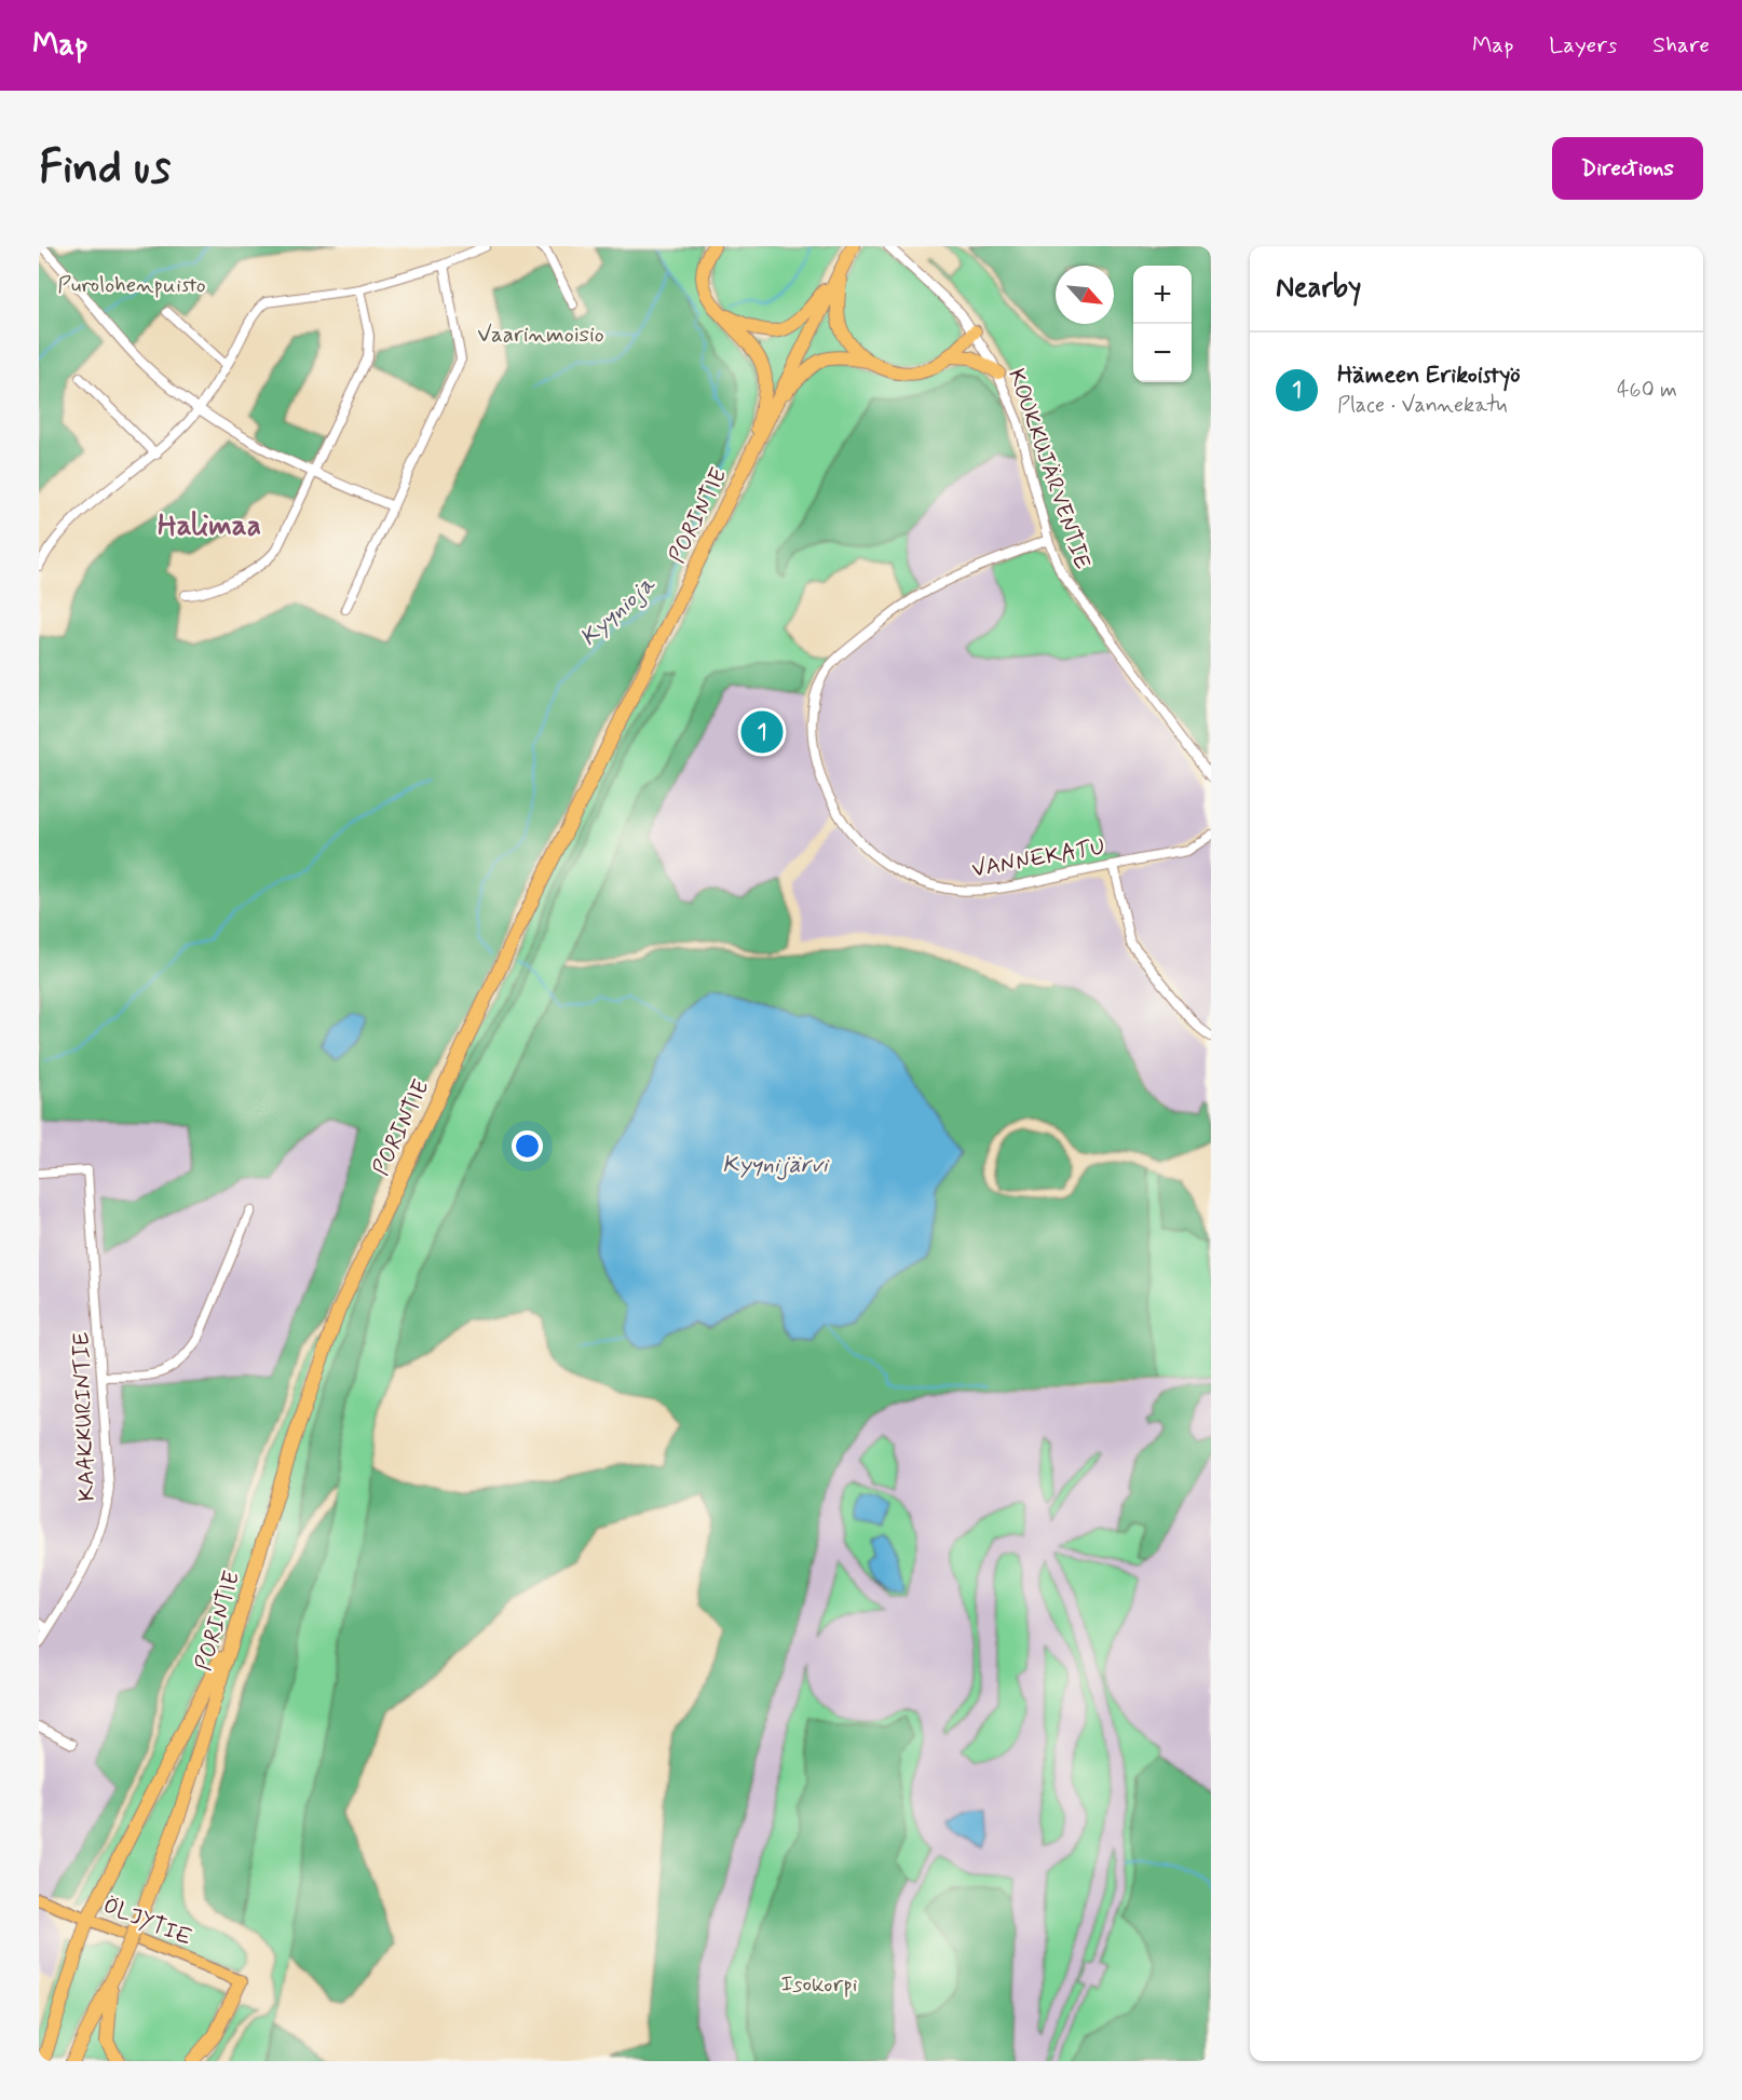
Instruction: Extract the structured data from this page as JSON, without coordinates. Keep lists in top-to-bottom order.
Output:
{
  "streets": {
    "highway": ["PORINTIE"],
    "main road": ["ÖLJYTIE"],
    "street": ["KOUKKUJÄRVENTIE", "VANNEKATU", "KAAKKURINTIE"]
  },
  "crossings": [
    ["KOUKKUJÄRVENTIE", "VANNEKATU"]
  ],
  "districts": ["Halimaa"],
  "water": ["Kyynioja", "Kyynijärvi"],
  "parks": ["Purolohenpuisto", "Vaarinmoisio", "Isokorpi"],
  "north": "bottom right",
  "page": {
    "header": "Map",
    "nav": ["Map", "Layers", "Share"],
    "buttons": "Directions",
    "title": "Find us",
    "heading": "Nearby",
    "map_buttons": ["+", "−"],
    "list": [
      {
        "mark": "1",
        "name": "Hämeen Erikoistyö",
        "note": "Place · Vannekatu",
        "value": "460 m"
      }
    ],
    "pins": "1"
  }
}
